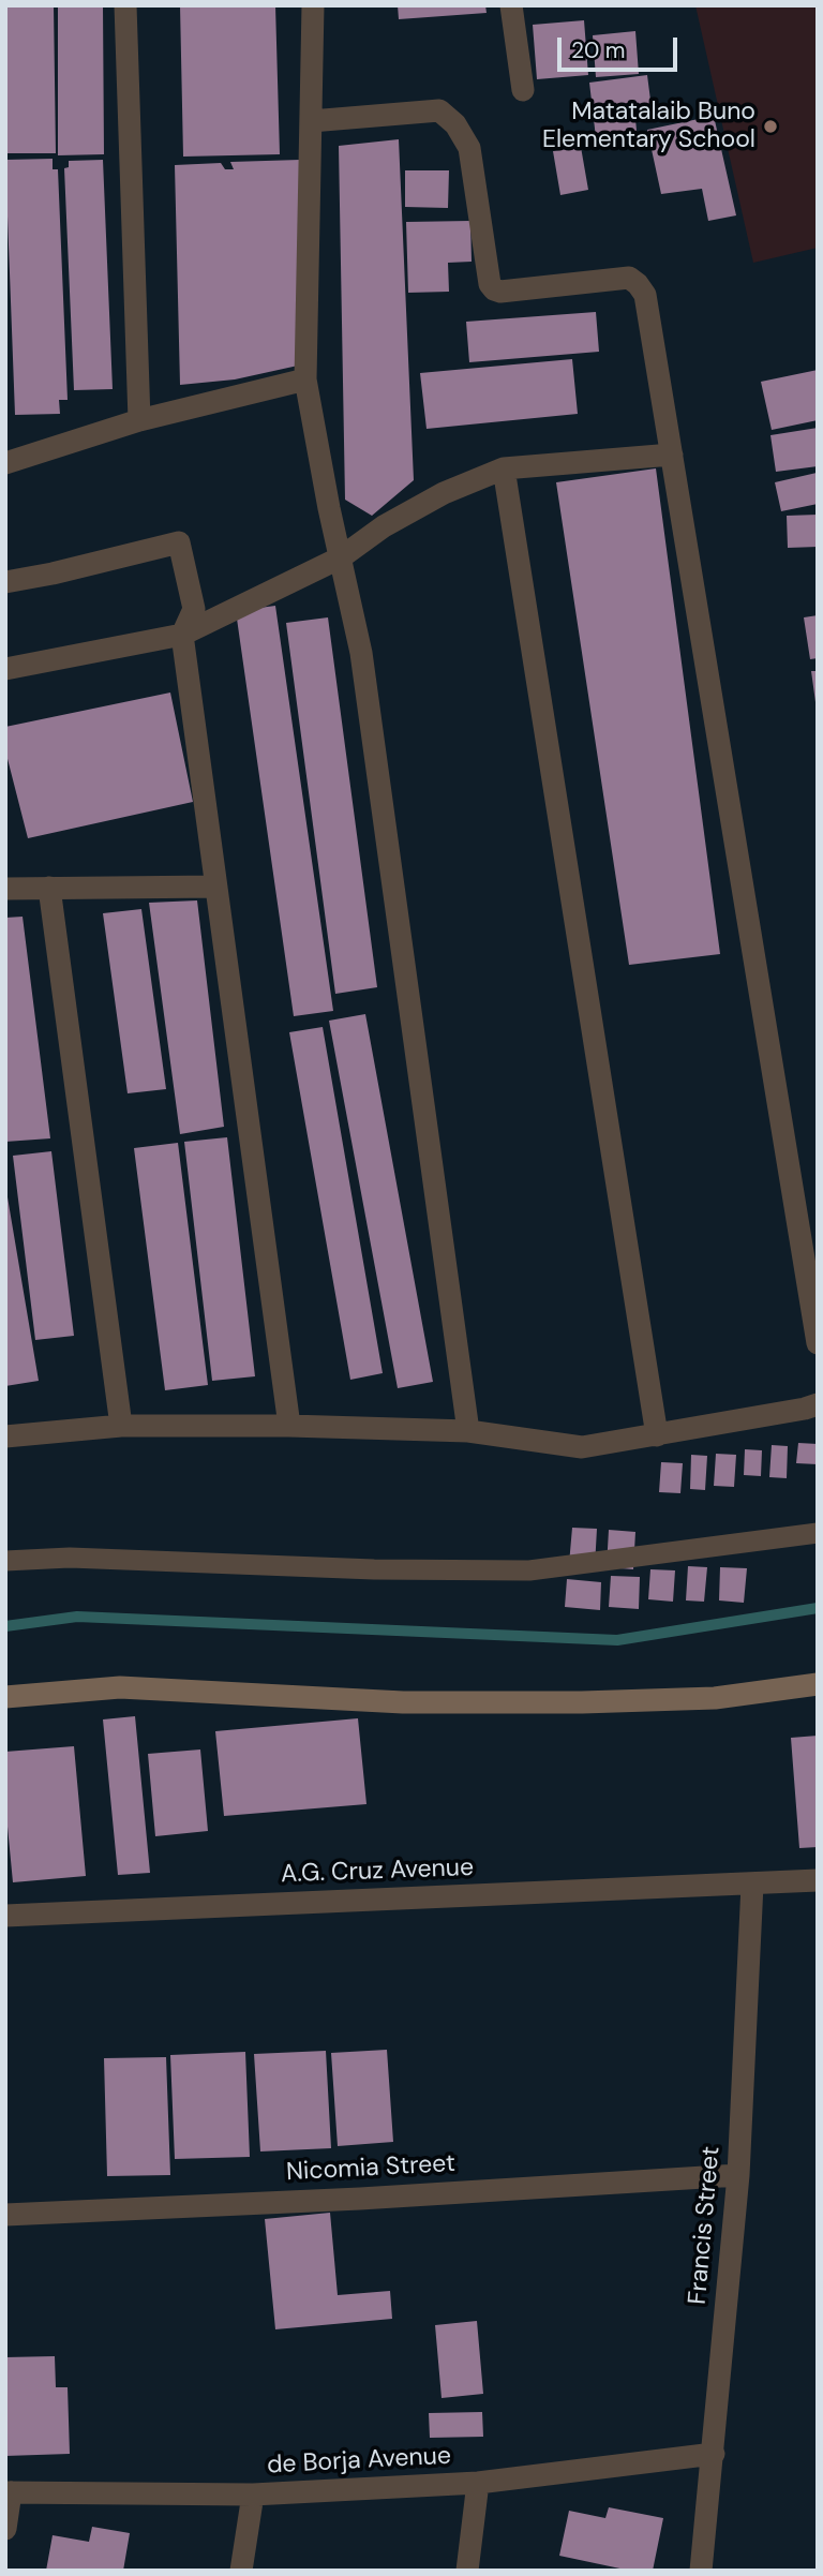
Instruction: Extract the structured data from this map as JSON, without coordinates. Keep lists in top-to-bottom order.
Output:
{
  "streets": {
    "street": [
      "A.G. Cruz Avenue",
      "Nicomia Street",
      "Francis Street",
      "de Borja Avenue"
    ]
  },
  "crossings": [
    ["A.G. Cruz Avenue", "Francis Street"],
    ["Nicomia Street", "Francis Street"],
    ["Francis Street", "de Borja Avenue"]
  ],
  "places": ["Matatalaib Buno Elementary School"],
  "scale_bar": "20 m"
}
